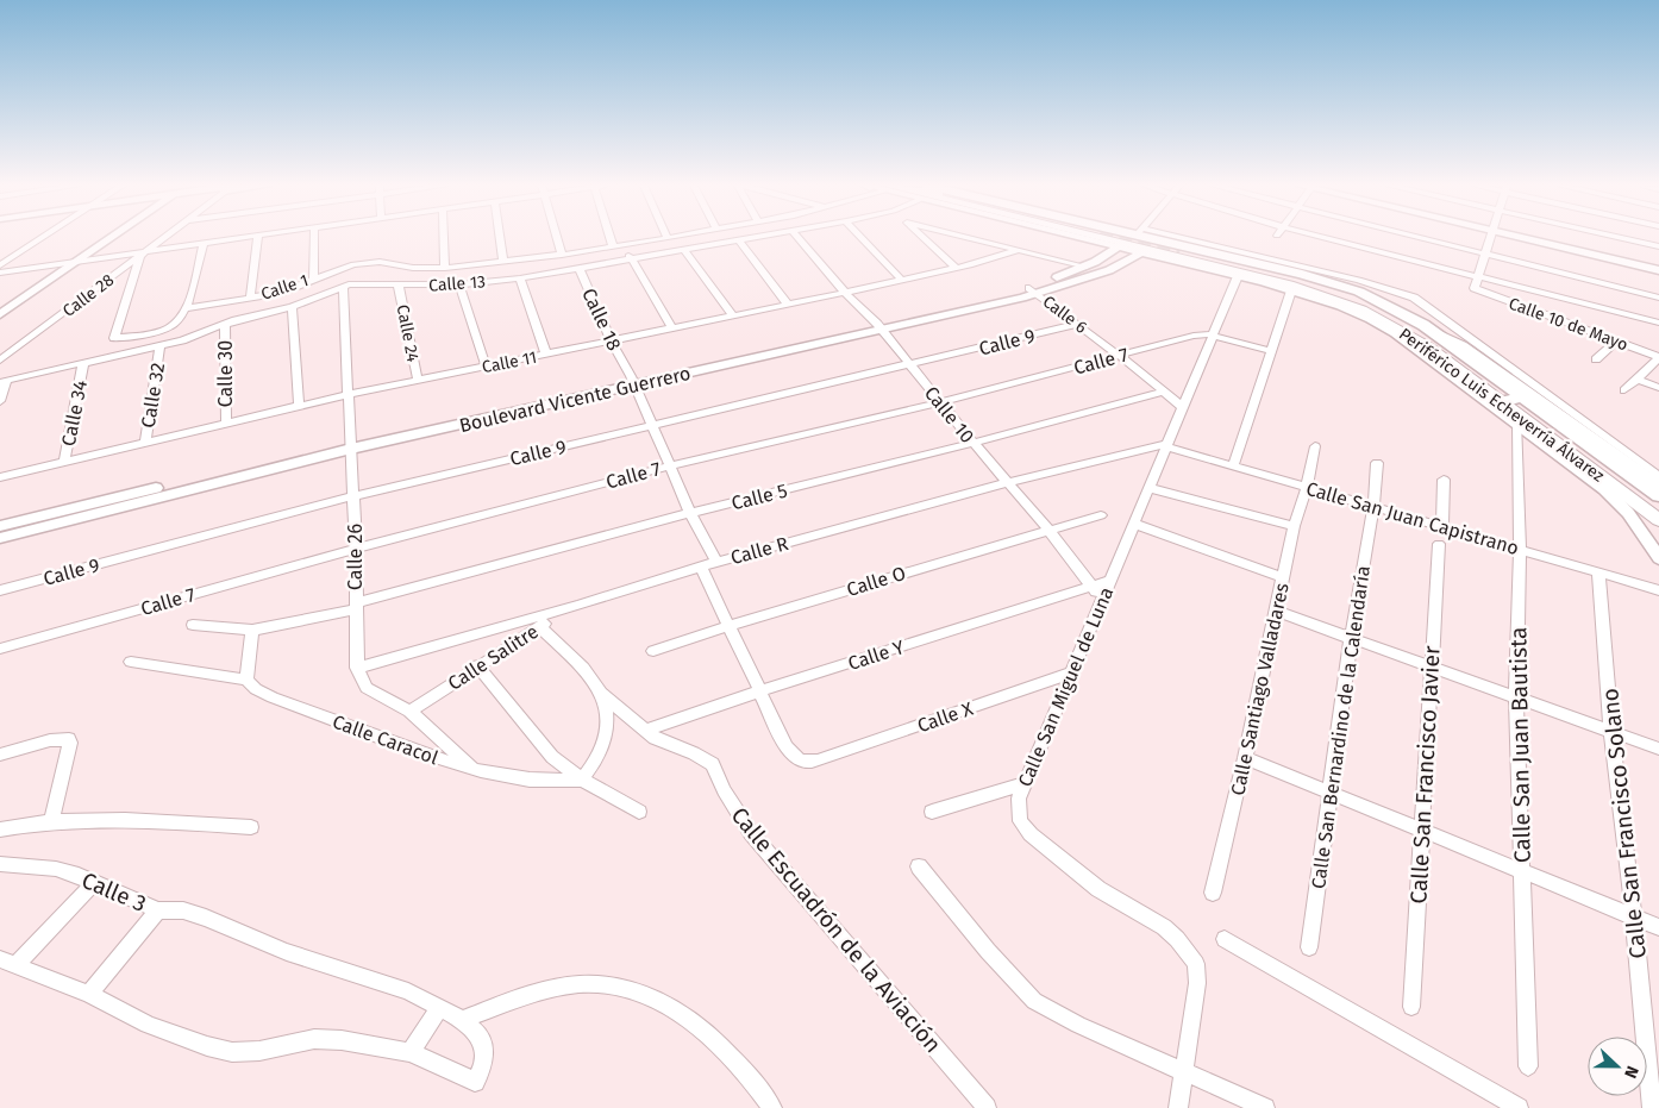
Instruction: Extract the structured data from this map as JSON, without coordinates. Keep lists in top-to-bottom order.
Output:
{
  "streets": {
    "highway": ["Periférico Luis Echeverría Álvarez"],
    "street": [
      "Calle 13",
      "Calle 1",
      "Calle 28",
      "Calle 6",
      "Calle 18",
      "Calle 10 de Mayo",
      "Calle 24",
      "Calle 9",
      "Calle 7",
      "Calle 11",
      "Calle 30",
      "Calle 32",
      "Boulevard Vicente Guerrero",
      "Calle 34",
      "Calle 10",
      "Calle 5",
      "Calle San Juan Capistrano",
      "Calle R",
      "Calle 26",
      "Calle O",
      "Calle Y",
      "Calle Salitre",
      "Calle San Miguel de Luna",
      "Calle Santiago Valladares",
      "Calle X",
      "Calle San Bernardino de la Calendaría",
      "Calle Caracol",
      "Calle San Juan Bautista",
      "Calle San Francisco Javier",
      "Calle San Francisco Solano",
      "Calle 3",
      "Calle Escuadrón de la Aviación"
    ]
  },
  "crossings": [
    ["Calle 13", "Calle 18"],
    ["Calle 13", "Calle 24"],
    ["Calle 13", "Calle 30"],
    ["Calle 13", "Calle 32"],
    ["Calle 13", "Calle 34"],
    ["Calle 13", "Calle 26"],
    ["Calle 6", "Calle 9"],
    ["Calle 6", "Calle 7"],
    ["Calle 6", "Boulevard Vicente Guerrero"],
    ["Calle 6", "Calle 5"],
    ["Calle 6", "Calle San Miguel de Luna"],
    ["Calle 18", "Calle 9"],
    ["Calle 18", "Calle 7"],
    ["Calle 18", "Calle 11"],
    ["Calle 18", "Boulevard Vicente Guerrero"],
    ["Calle 18", "Calle 5"],
    ["Calle 18", "Calle R"],
    ["Calle 24", "Calle 11"],
    ["Calle 9", "Calle 10"],
    ["Calle 9", "Calle 26"],
    ["Calle 7", "Calle 10"],
    ["Calle 7", "Calle 26"],
    ["Calle 7", "Calle San Miguel de Luna"],
    ["Calle 11", "Calle 30"],
    ["Calle 11", "Calle 32"],
    ["Calle 11", "Calle 34"],
    ["Calle 11", "Calle 10"],
    ["Calle 11", "Calle 26"],
    ["Boulevard Vicente Guerrero", "Periférico Luis Echeverría Álvarez"],
    ["Boulevard Vicente Guerrero", "Calle 10"],
    ["Boulevard Vicente Guerrero", "Calle 26"],
    ["Periférico Luis Echeverría Álvarez", "Calle San Miguel de Luna"],
    ["Periférico Luis Echeverría Álvarez", "Calle San Juan Bautista"],
    ["Calle 10", "Calle 5"],
    ["Calle 10", "Calle R"],
    ["Calle 10", "Calle O"],
    ["Calle 10", "Calle Y"],
    ["Calle 10", "Calle San Miguel de Luna"],
    ["Calle 5", "Calle 26"],
    ["Calle San Juan Capistrano", "Calle R"],
    ["Calle San Juan Capistrano", "Calle San Miguel de Luna"],
    ["Calle San Juan Capistrano", "Calle Santiago Valladares"],
    ["Calle San Juan Capistrano", "Calle San Bernardino de la Calendaría"],
    ["Calle San Juan Capistrano", "Calle San Juan Bautista"],
    ["Calle San Juan Capistrano", "Calle San Francisco Solano"],
    ["Calle R", "Calle 26"],
    ["Calle R", "Calle Salitre"],
    ["Calle R", "Calle San Miguel de Luna"],
    ["Calle Y", "Calle San Miguel de Luna"],
    ["Calle Y", "Calle X"],
    ["Calle Y", "Calle Escuadrón de la Aviación"],
    ["Calle Salitre", "Calle Escuadrón de la Aviación"],
    ["Calle San Miguel de Luna", "Calle X"]
  ],
  "north": "right"
}
